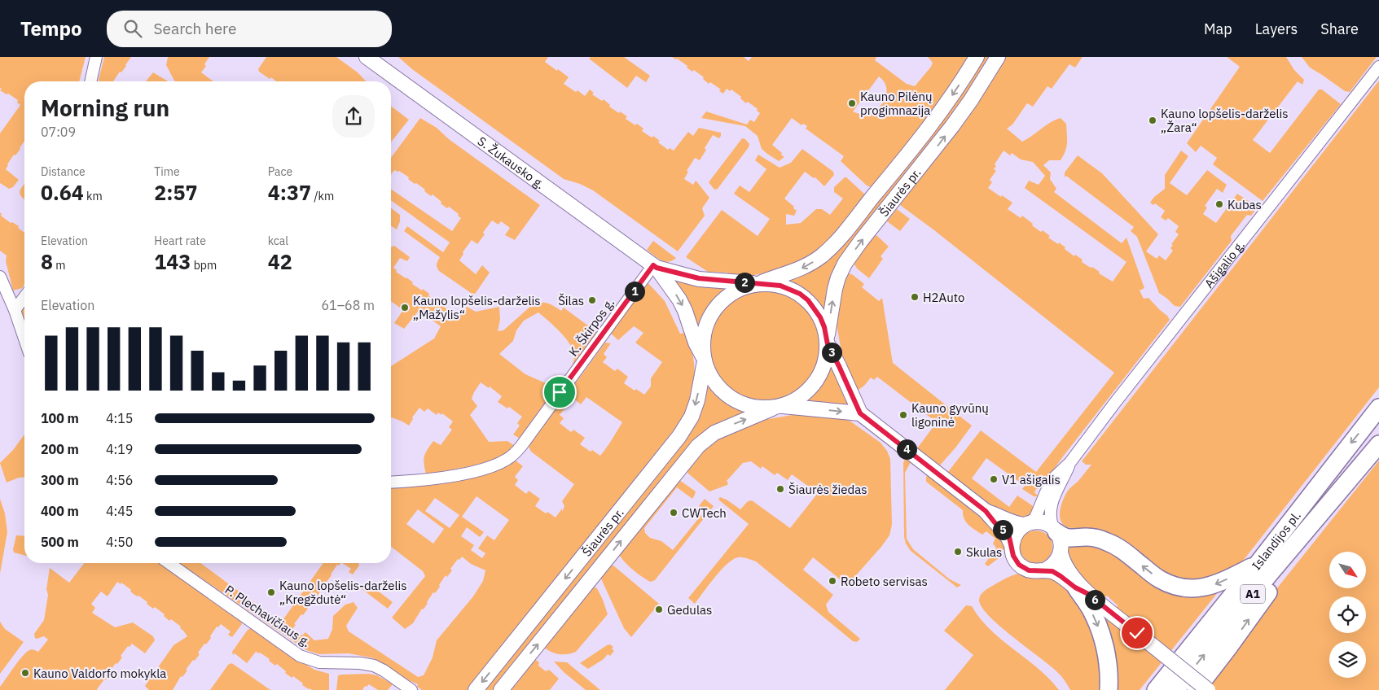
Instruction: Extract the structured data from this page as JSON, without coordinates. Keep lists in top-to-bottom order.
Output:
{
  "streets": {
    "highway": ["Islandijos pl.", "A1"],
    "main road": ["S. Žukausko g.", "Šiaurės pr."],
    "street": ["Ašigalio g.", "K. Škirpos g.", "P. Plechavičiaus g."]
  },
  "crossings": [
    ["S. Žukausko g.", "Šiaurės pr."],
    ["S. Žukausko g.", "K. Škirpos g."]
  ],
  "places": [
    "Kauno Pilėnų progimnazija",
    "Kauno lopšelis-darželis „Žara“",
    "Kubas",
    "H2Auto",
    "Šilas",
    "Kauno lopšelis-darželis „Mažylis“",
    "Kauno gyvūnų ligoninė",
    "V1 ašigalis",
    "Šiaurės žiedas",
    "CWTech",
    "Skulas",
    "Robeto servisas",
    "Kauno lopšelis-darželis „Kregždutė“",
    "Gedulas",
    "Kauno Valdorfo mokykla"
  ],
  "north": "bottom right",
  "page": {
    "header": "Tempo",
    "search": "Search here",
    "nav": ["Map", "Layers", "Share"],
    "heading": ["Morning run", "07:09"],
    "stats": [
      ["Distance", "0.64 km"],
      ["Time", "2:57"],
      ["Pace", "4:37 /km"],
      ["Elevation", "8 m"],
      ["Heart rate", "143 bpm"],
      ["kcal", "42"]
    ],
    "pins": [
      "2",
      "1",
      "3",
      "4",
      "5",
      "6"
    ],
    "chart": ["Elevation", "61–68 m"],
    "list": [
      {
        "name": "100 m",
        "note": "4:15"
      },
      {
        "name": "200 m",
        "note": "4:19"
      },
      {
        "name": "300 m",
        "note": "4:56"
      },
      {
        "name": "400 m",
        "note": "4:45"
      },
      {
        "name": "500 m",
        "note": "4:50"
      }
    ]
  }
}
